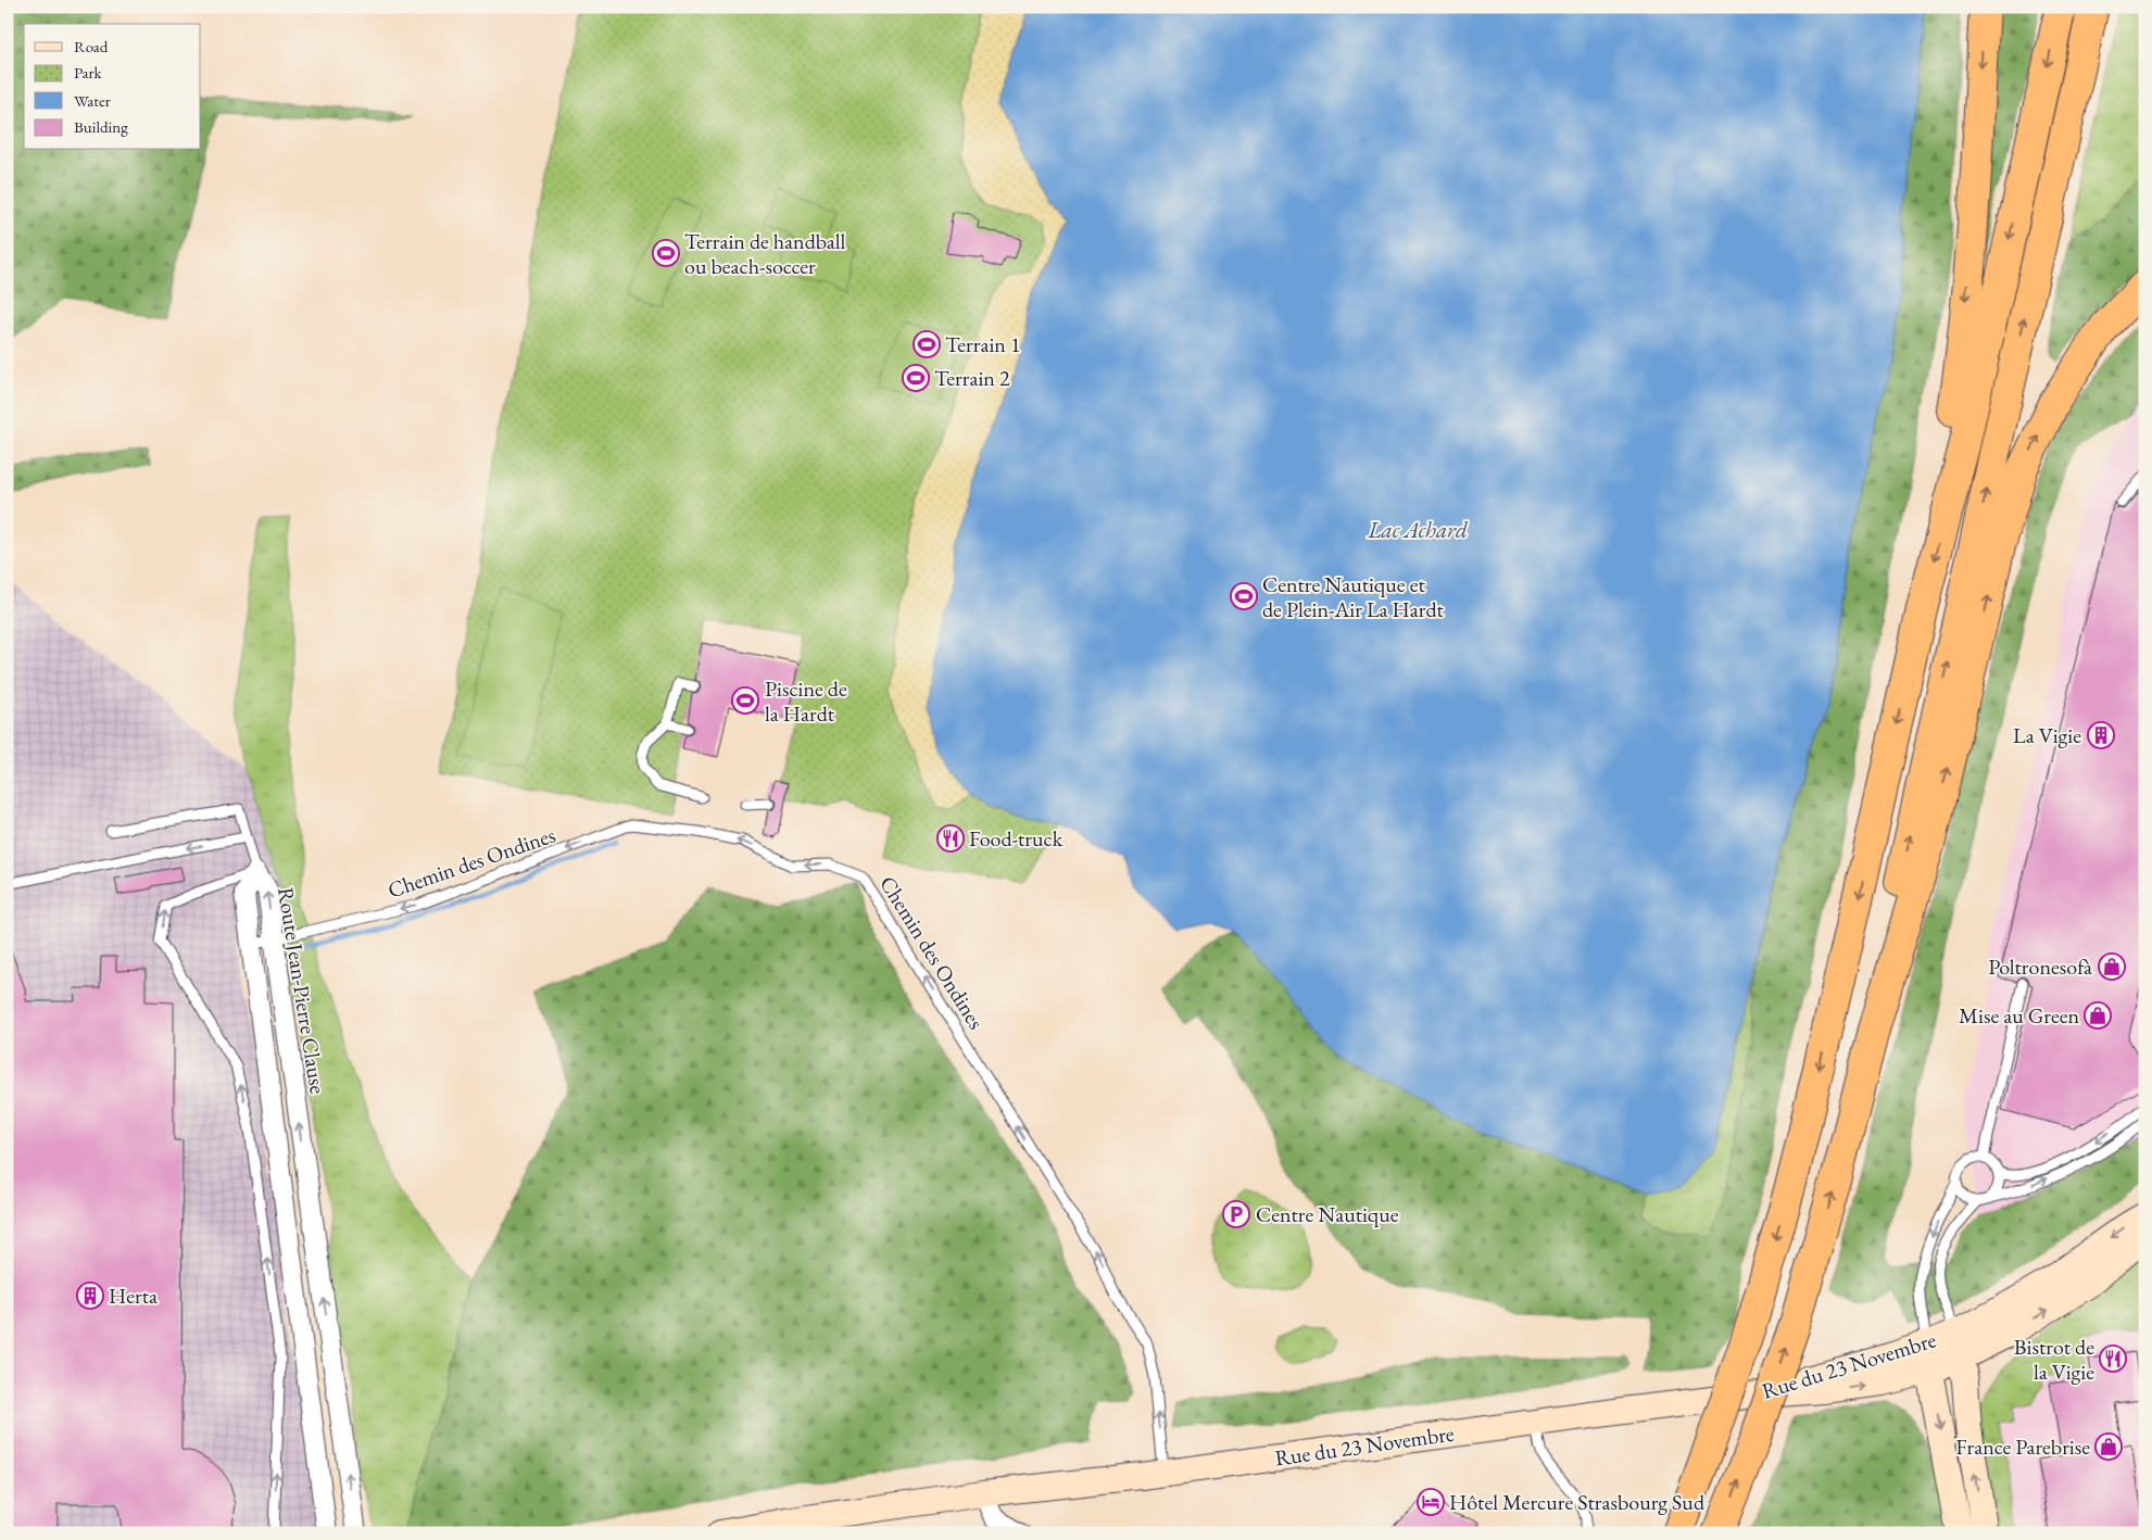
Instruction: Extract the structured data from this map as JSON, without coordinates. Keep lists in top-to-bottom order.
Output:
{
  "streets": {
    "main road": ["Rue du 23 Novembre"],
    "street": ["Route Jean-Pierre Clause"],
    "lane": ["Chemin des Ondines"]
  },
  "crossings": [
    ["Chemin des Ondines", "Route Jean-Pierre Clause"],
    ["Chemin des Ondines", "Rue du 23 Novembre"]
  ],
  "one_way": ["Chemin des Ondines"],
  "water": ["Lac Achard"],
  "places": {
    "sports": [
      "Terrain de handball ou beach-soccer",
      "Terrain 1",
      "Terrain 2",
      "Centre Nautique et de Plein-Air La Hardt",
      "Piscine de la Hardt"
    ],
    "building": ["La Vigie", "Herta"],
    "restaurant": ["Food-truck", "Bistrot de la Vigie"],
    "shop": ["Poltronesofà", "Mise au Green", "France Parebrise"],
    "parking": ["Centre Nautique"],
    "hotel": ["Hôtel Mercure Strasbourg Sud"]
  },
  "legend": [
    "Road",
    "Park",
    "Water",
    "Building"
  ]
}
